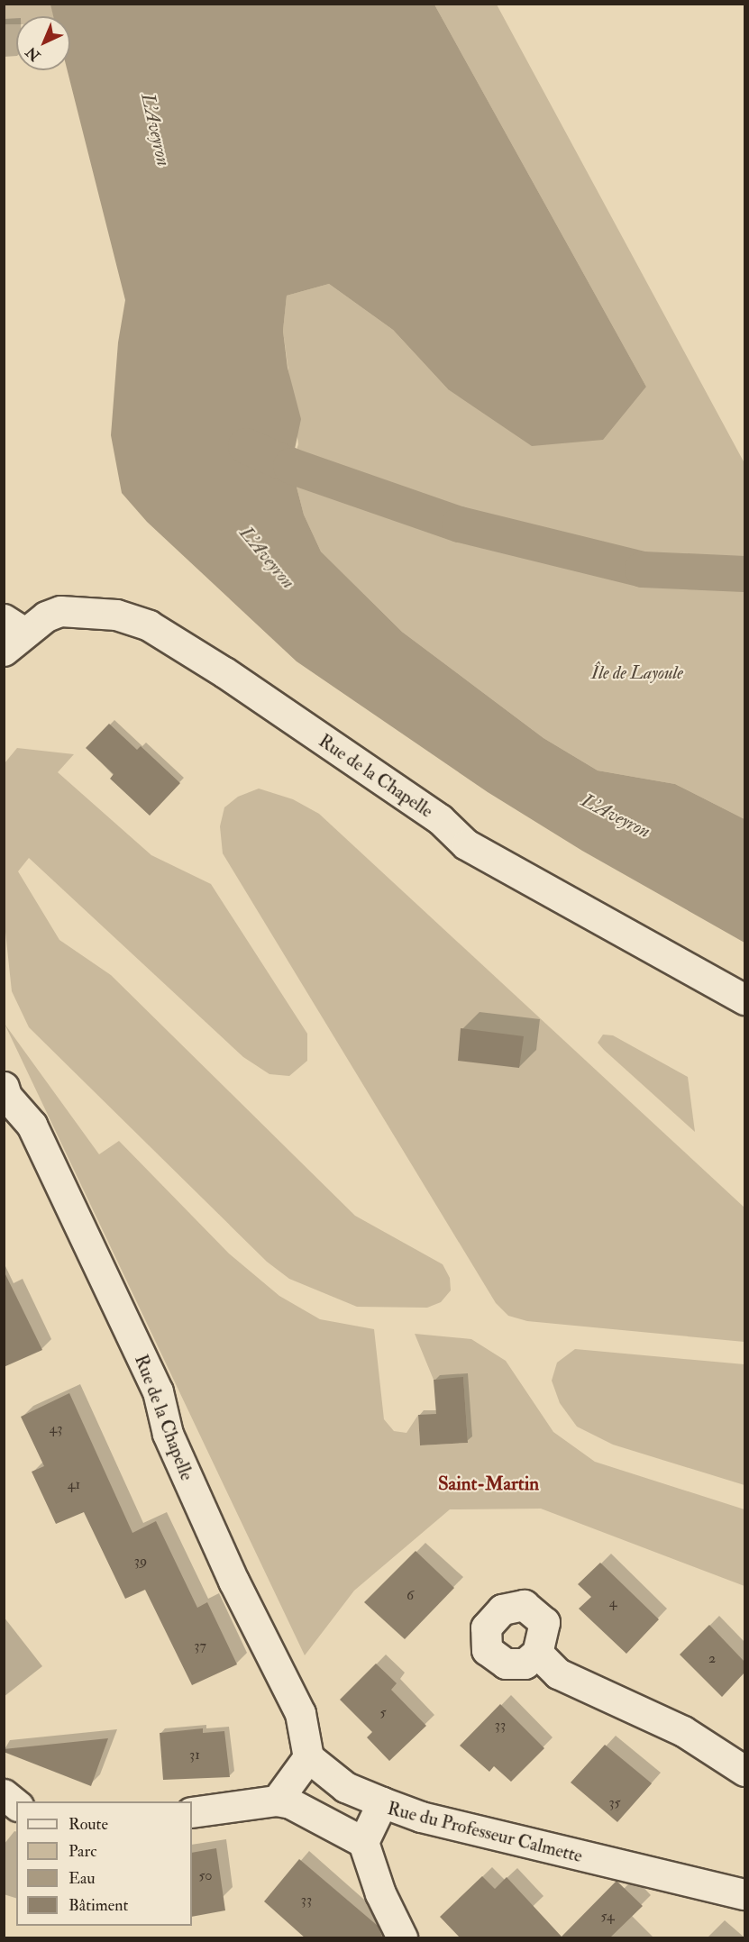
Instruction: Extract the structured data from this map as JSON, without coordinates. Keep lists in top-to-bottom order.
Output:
{
  "streets": {
    "street": ["Rue de la Chapelle", "Rue du Professeur Calmette"]
  },
  "districts": ["Saint-Martin"],
  "water": ["L'Aveyron"],
  "parks": ["Île de Layoule"],
  "house_numbers": [
    "43",
    "41",
    "39",
    "6",
    "4",
    "37",
    "2",
    "5",
    "33",
    "31",
    "35",
    "50",
    "33",
    "54"
  ],
  "legend": [
    "Route",
    "Parc",
    "Eau",
    "Bâtiment"
  ],
  "north": "bottom left"
}
